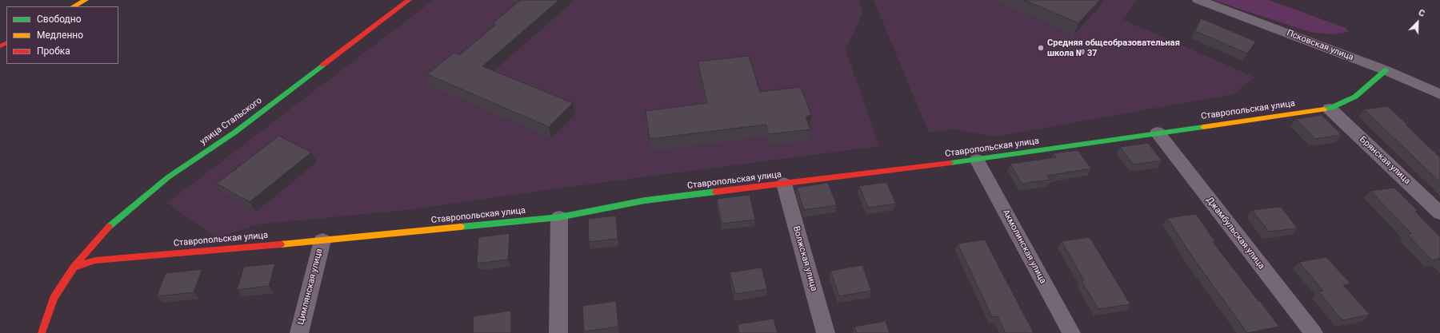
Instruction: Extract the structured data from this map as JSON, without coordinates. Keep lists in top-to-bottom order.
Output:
{
  "streets": {
    "street": [
      "Псковская улица",
      "Ставропольская улица",
      "улица Стальского",
      "Брянская улица",
      "Джамбульская улица",
      "Акмолинская улица",
      "Волжская улица",
      "Цимлянская улица"
    ]
  },
  "crossings": [
    ["Псковская улица", "Ставропольская улица"],
    ["Ставропольская улица", "улица Стальского"],
    ["Ставропольская улица", "Брянская улица"],
    ["Ставропольская улица", "Джамбульская улица"],
    ["Ставропольская улица", "Акмолинская улица"],
    ["Ставропольская улица", "Волжская улица"],
    ["Ставропольская улица", "Цимлянская улица"]
  ],
  "places": ["Средняя общеобразовательная школа № 37"],
  "legend": ["Свободно", "Медленно", "Пробка"],
  "north": "top right"
}
